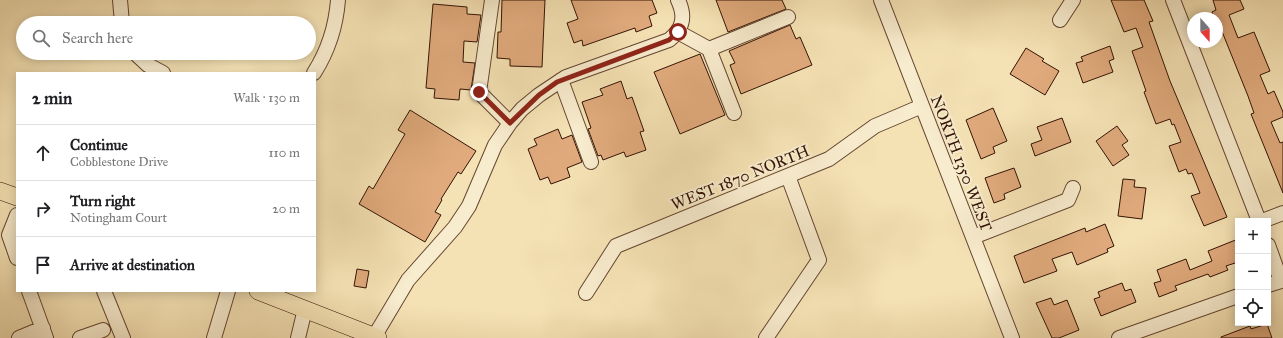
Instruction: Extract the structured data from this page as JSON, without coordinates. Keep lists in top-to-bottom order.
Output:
{
  "streets": {
    "street": ["NORTH 1350 WEST", "WEST 1870 NORTH"]
  },
  "crossings": [
    ["NORTH 1350 WEST", "WEST 1870 NORTH"]
  ],
  "north": "bottom",
  "page": {
    "search": "Search here",
    "heading": ["2 min", "Walk · 130 m"],
    "list": [
      ["Continue", "Cobblestone Drive", "110 m"],
      ["Turn right", "Notingham Court", "20 m"],
      "Arrive at destination"
    ],
    "map_buttons": ["+", "−"]
  }
}
